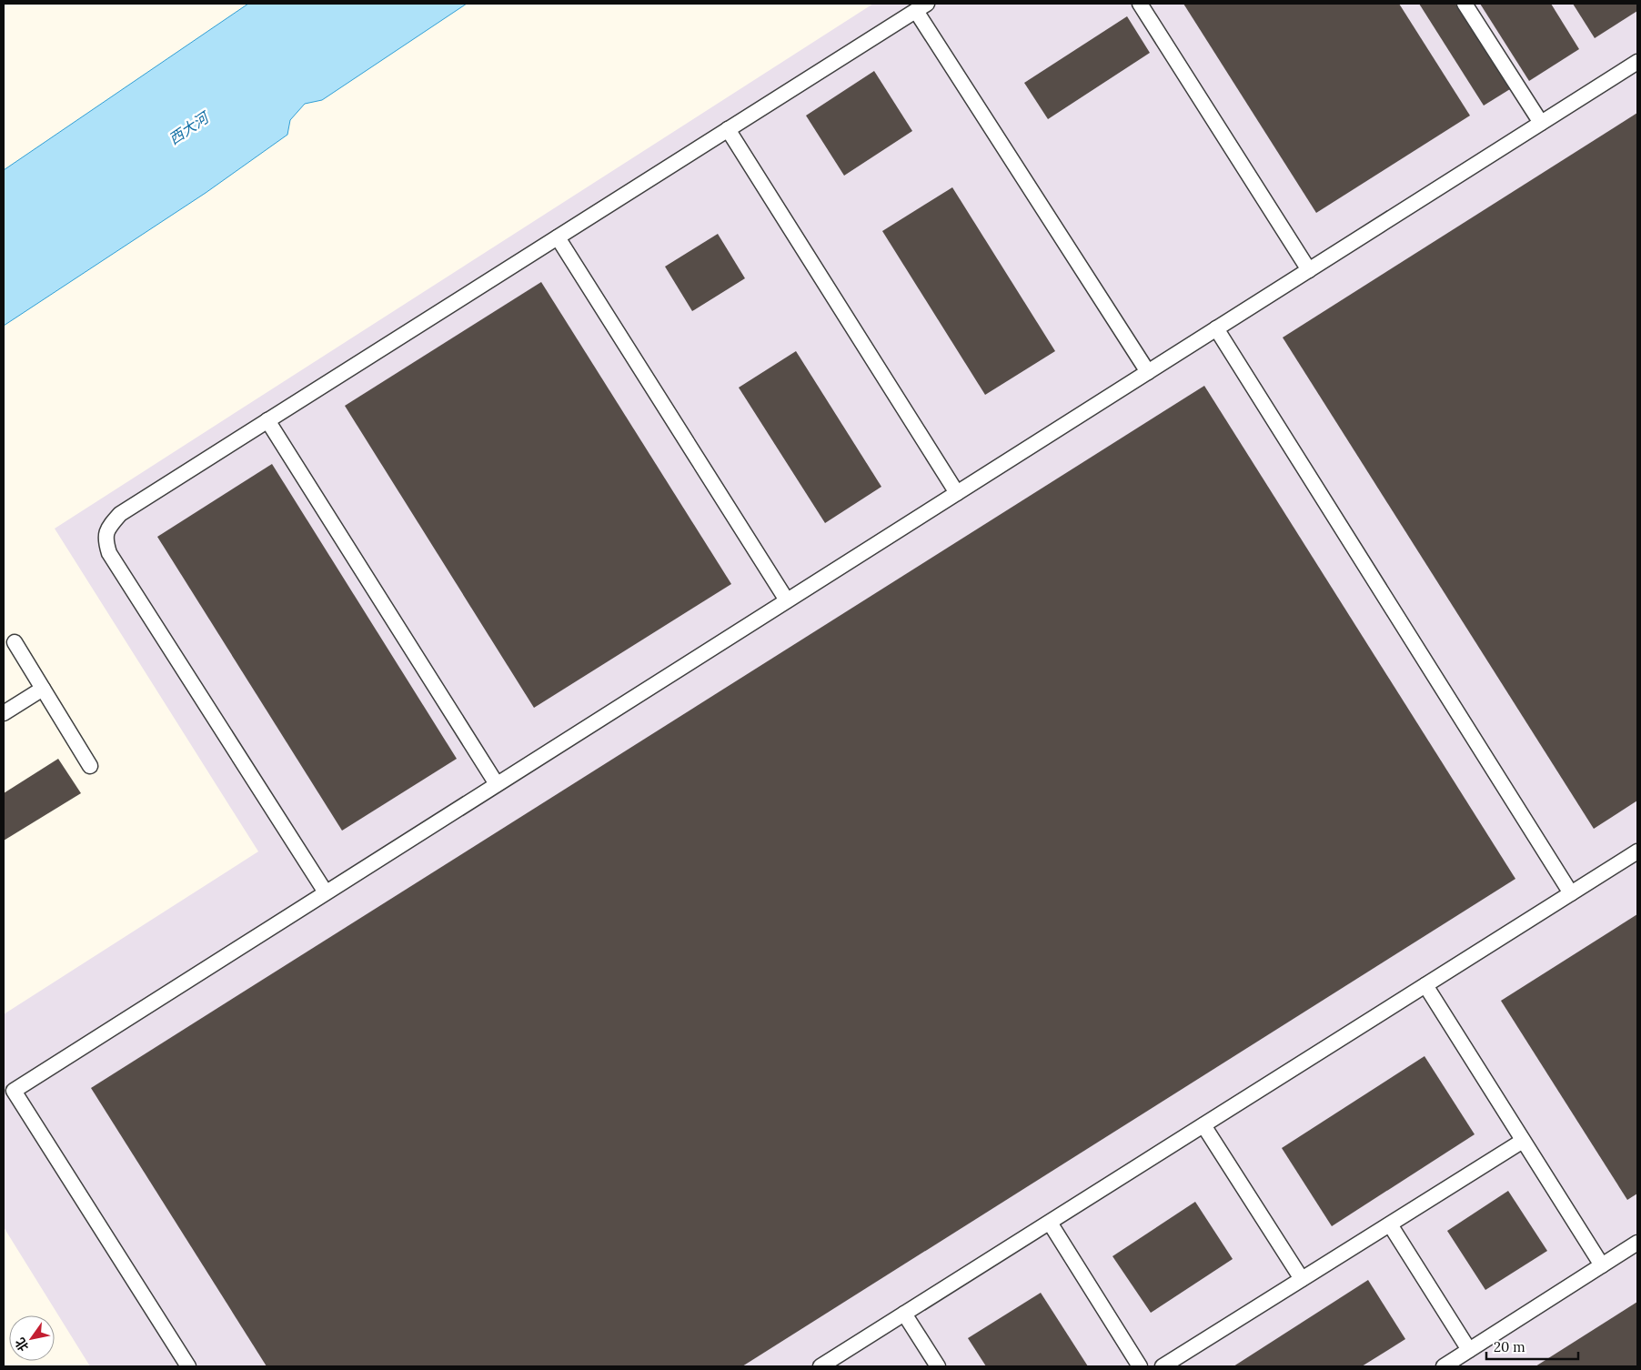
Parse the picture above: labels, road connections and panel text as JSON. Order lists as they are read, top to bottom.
{
  "water": ["西大河"],
  "scale_bar": "20 m",
  "north": "bottom left"
}
